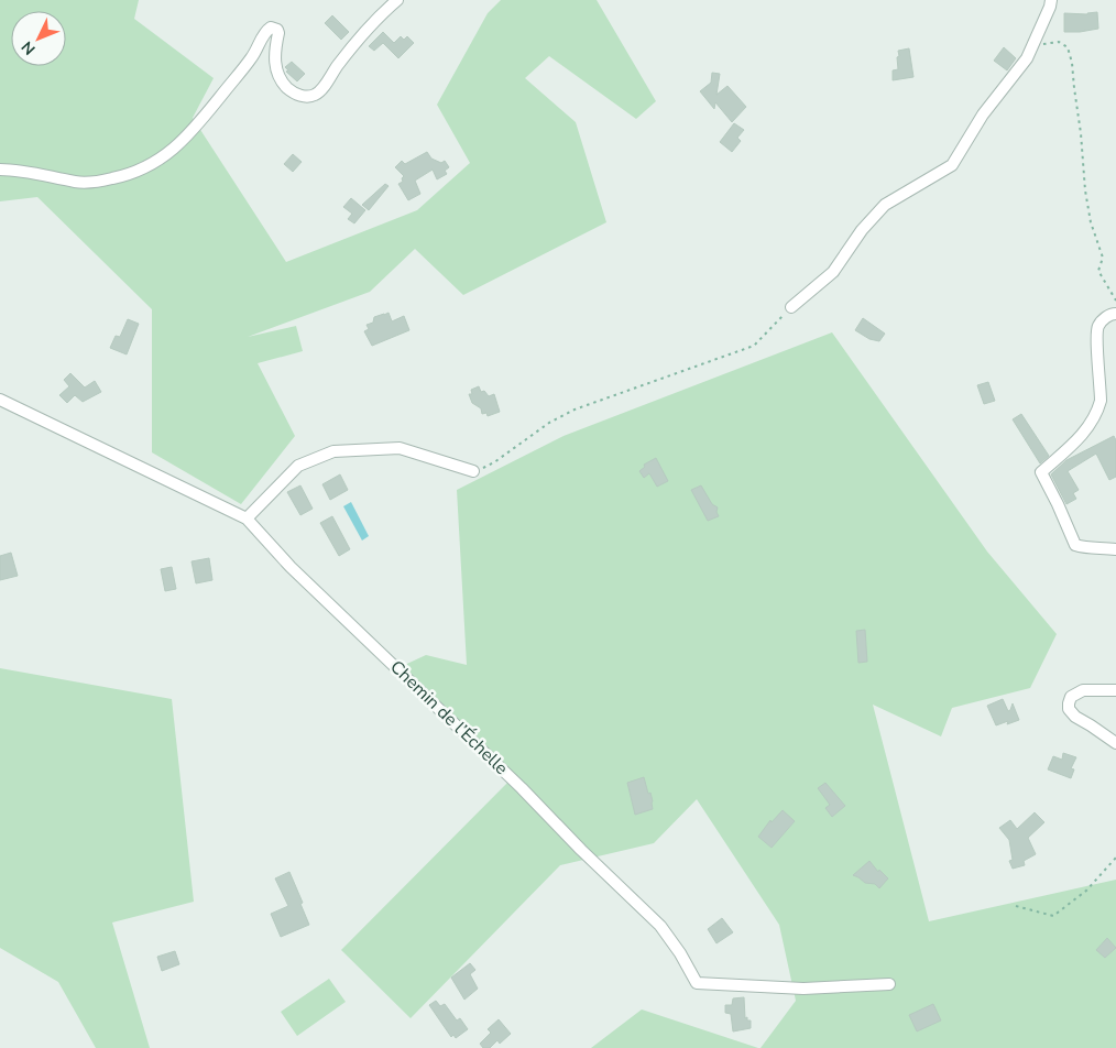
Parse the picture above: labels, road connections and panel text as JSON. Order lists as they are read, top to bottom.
{
  "streets": {
    "street": ["Chemin de l’Échelle"]
  },
  "north": "bottom left"
}
